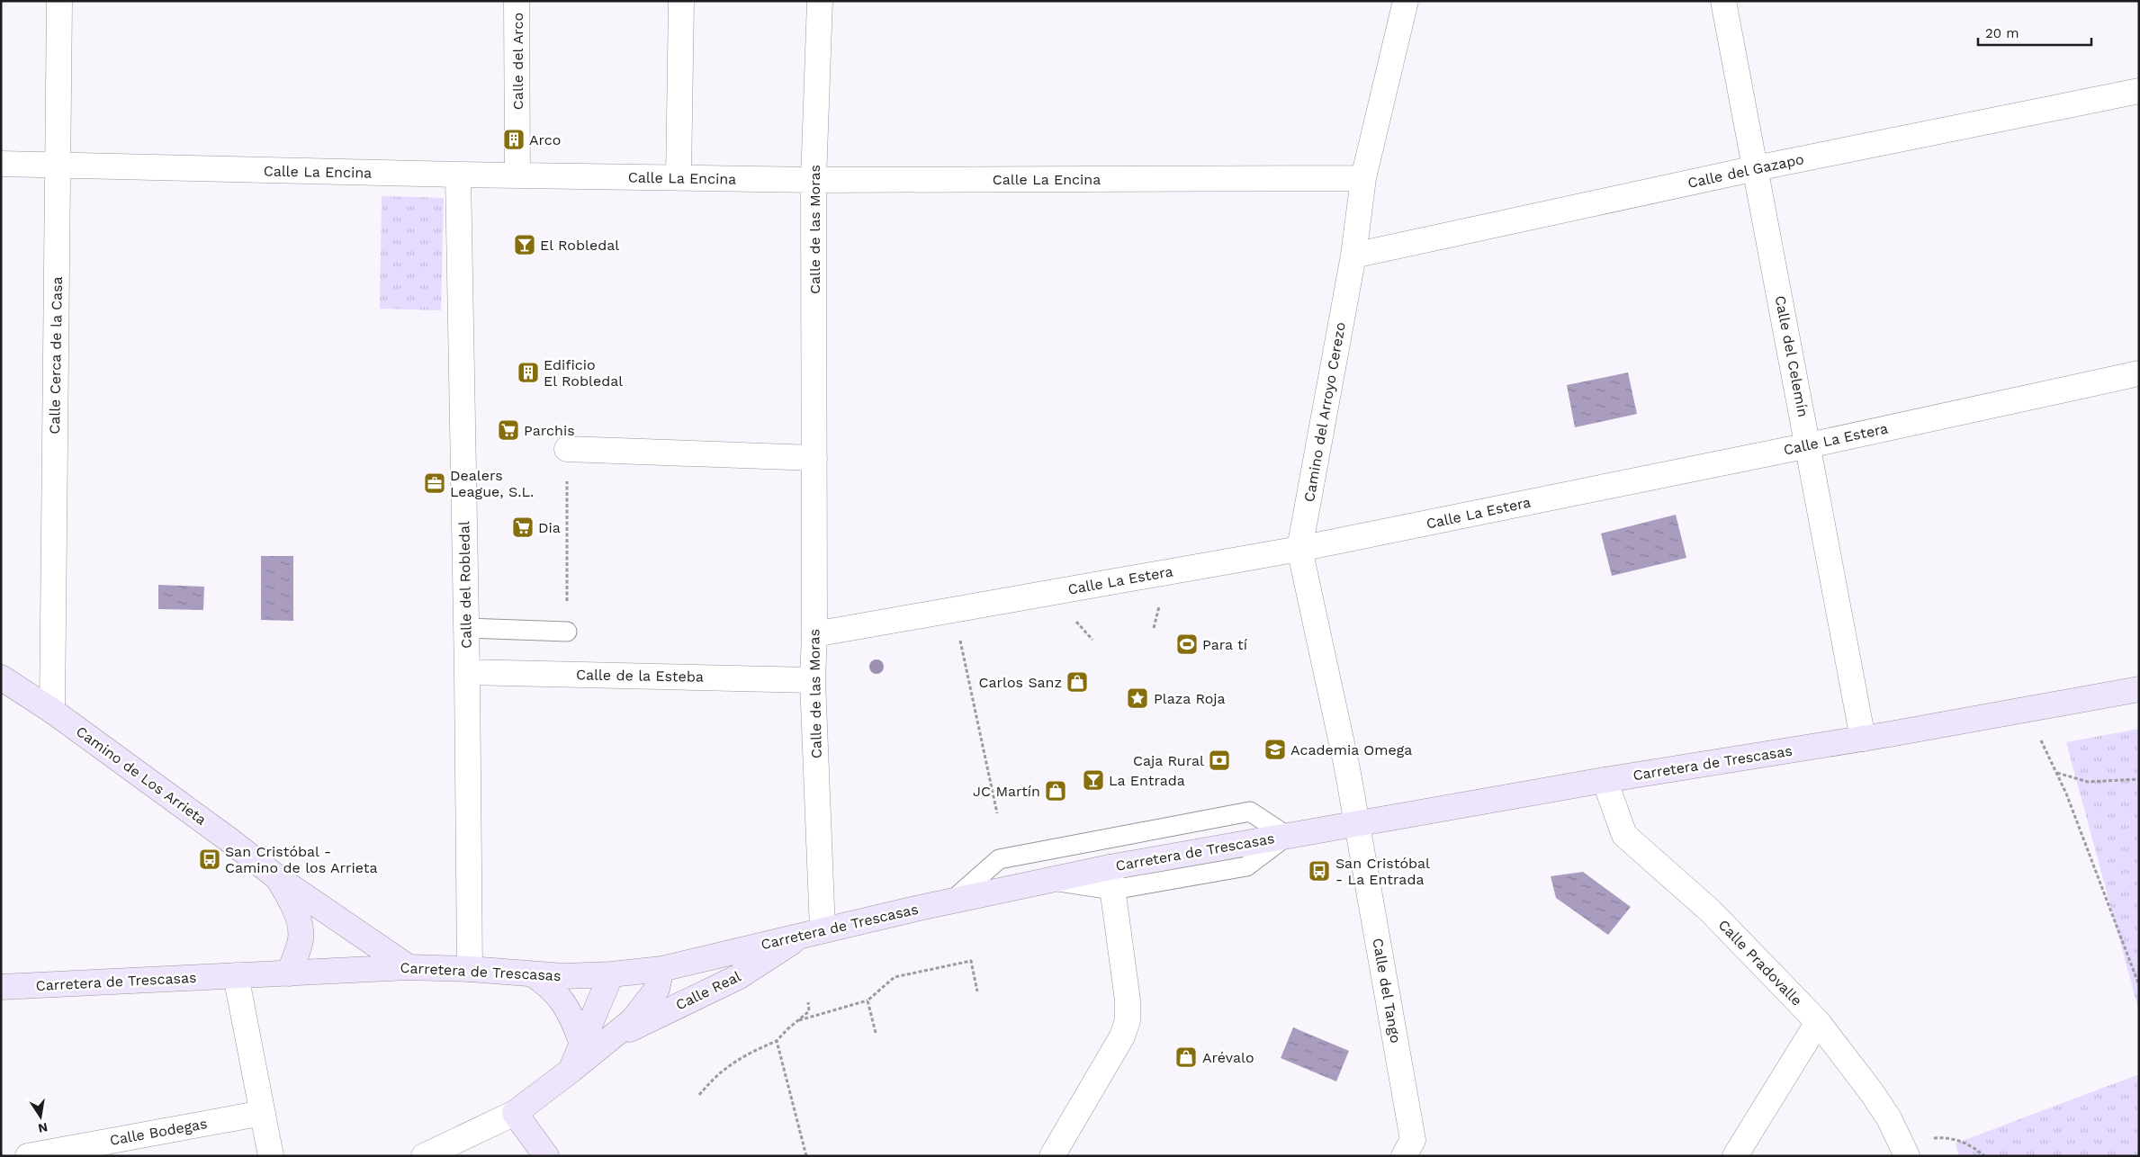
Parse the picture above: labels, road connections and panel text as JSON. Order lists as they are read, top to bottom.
{
  "streets": {
    "street": [
      "Calle del Arco",
      "Calle del Gazapo",
      "Calle La Encina",
      "Calle de las Moras",
      "Calle Cerca de la Casa",
      "Calle del Celemín",
      "Camino del Arroyo Cerezo",
      "Calle La Estera",
      "Calle del Robledal",
      "Calle de la Esteba",
      "Carretera de Trescasas",
      "Camino de Los Arrieta",
      "Calle Pradovalle",
      "Calle Real",
      "Calle del Tango",
      "Calle Bodegas"
    ]
  },
  "crossings": [
    ["Calle del Arco", "Calle La Encina"],
    ["Calle del Gazapo", "Calle del Celemín"],
    ["Calle del Gazapo", "Camino del Arroyo Cerezo"],
    ["Calle La Encina", "Calle de las Moras"],
    ["Calle La Encina", "Calle Cerca de la Casa"],
    ["Calle La Encina", "Camino del Arroyo Cerezo"],
    ["Calle La Encina", "Calle del Robledal"],
    ["Calle de las Moras", "Calle La Estera"],
    ["Calle de las Moras", "Calle de la Esteba"],
    ["Calle de las Moras", "Carretera de Trescasas"],
    ["Calle de las Moras", "Calle Real"],
    ["Calle Cerca de la Casa", "Camino de Los Arrieta"],
    ["Calle del Celemín", "Calle La Estera"],
    ["Calle del Celemín", "Carretera de Trescasas"],
    ["Camino del Arroyo Cerezo", "Calle La Estera"],
    ["Camino del Arroyo Cerezo", "Carretera de Trescasas"],
    ["Camino del Arroyo Cerezo", "Calle del Tango"],
    ["Calle del Robledal", "Calle de la Esteba"],
    ["Calle del Robledal", "Carretera de Trescasas"],
    ["Carretera de Trescasas", "Camino de Los Arrieta"],
    ["Carretera de Trescasas", "Calle Pradovalle"],
    ["Carretera de Trescasas", "Calle Real"],
    ["Carretera de Trescasas", "Calle del Tango"]
  ],
  "places": {
    "building": ["Arco", "Edificio El Robledal"],
    "bar": ["El Robledal", "La Entrada"],
    "supermarket": ["Parchis", "Dia"],
    "office": ["Dealers League, S.L."],
    "sports": ["Para tí"],
    "shop": ["Carlos Sanz", "JC Martín", "Arévalo"],
    "place": ["Plaza Roja"],
    "school or university": ["Academia Omega"],
    "bank": ["Caja Rural"],
    "bus stop": ["San Cristóbal - Camino de los Arrieta", "San Cristóbal - La Entrada"]
  },
  "scale_bar": "20 m",
  "north": "bottom"
}
